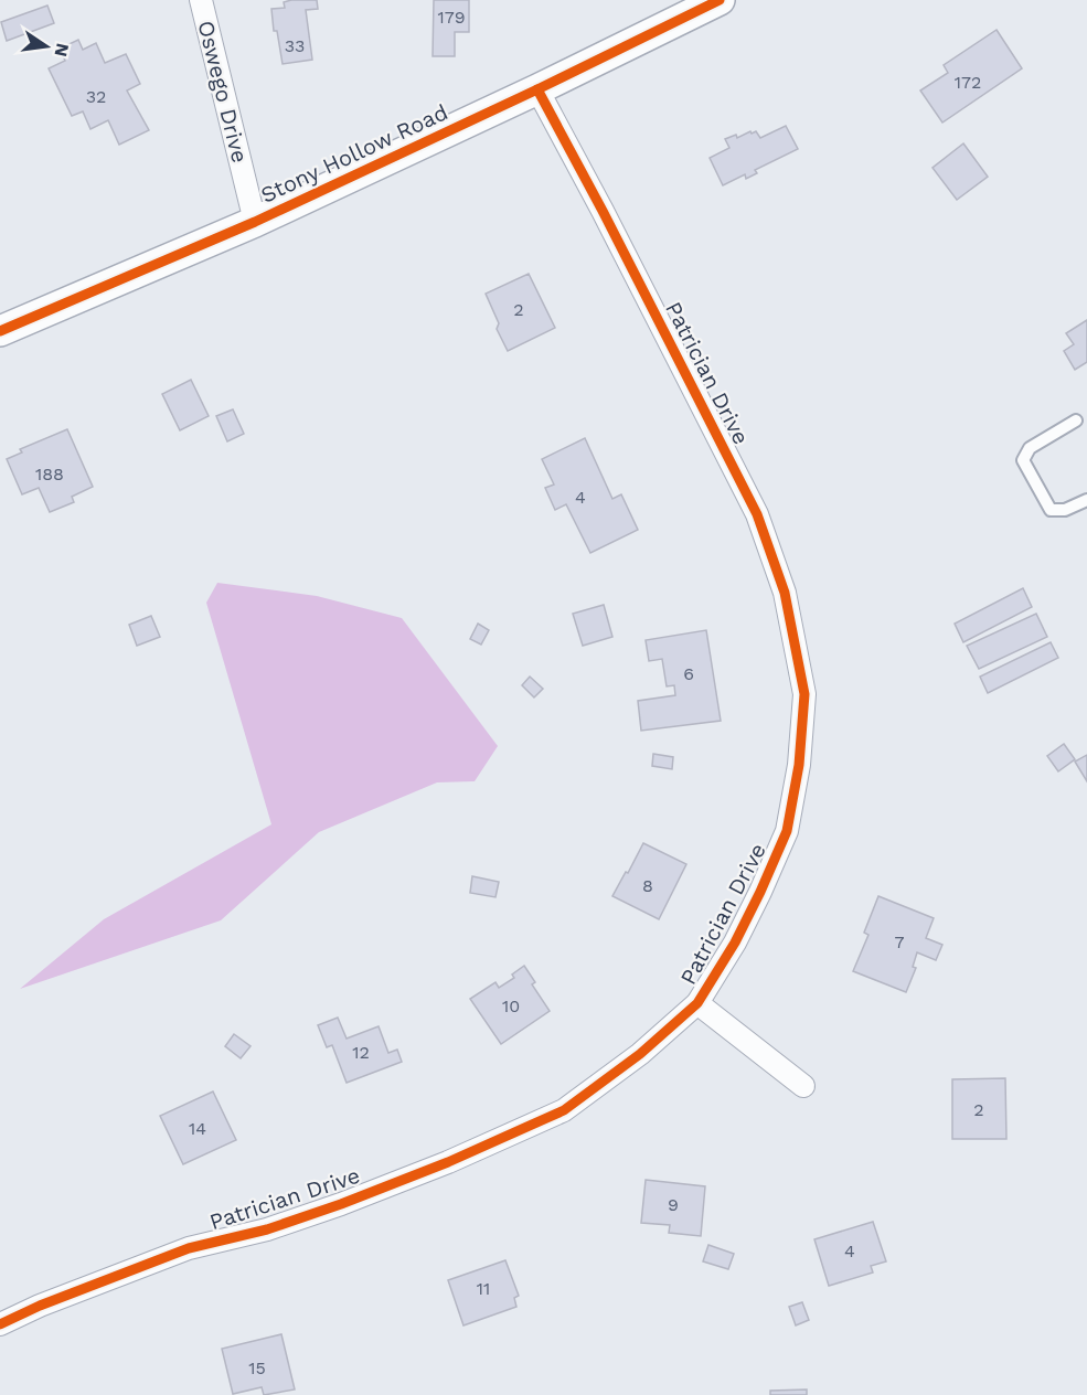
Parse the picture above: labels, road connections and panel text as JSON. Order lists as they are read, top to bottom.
{
  "streets": {
    "street": ["Oswego Drive", "Stony Hollow Road", "Patrician Drive"]
  },
  "crossings": [
    ["Oswego Drive", "Stony Hollow Road"],
    ["Stony Hollow Road", "Patrician Drive"]
  ],
  "house_numbers": [
    "179",
    "33",
    "172",
    "32",
    "2",
    "188",
    "4",
    "6",
    "8",
    "7",
    "10",
    "12",
    "2",
    "14",
    "9",
    "4",
    "11",
    "15"
  ],
  "north": "right"
}
